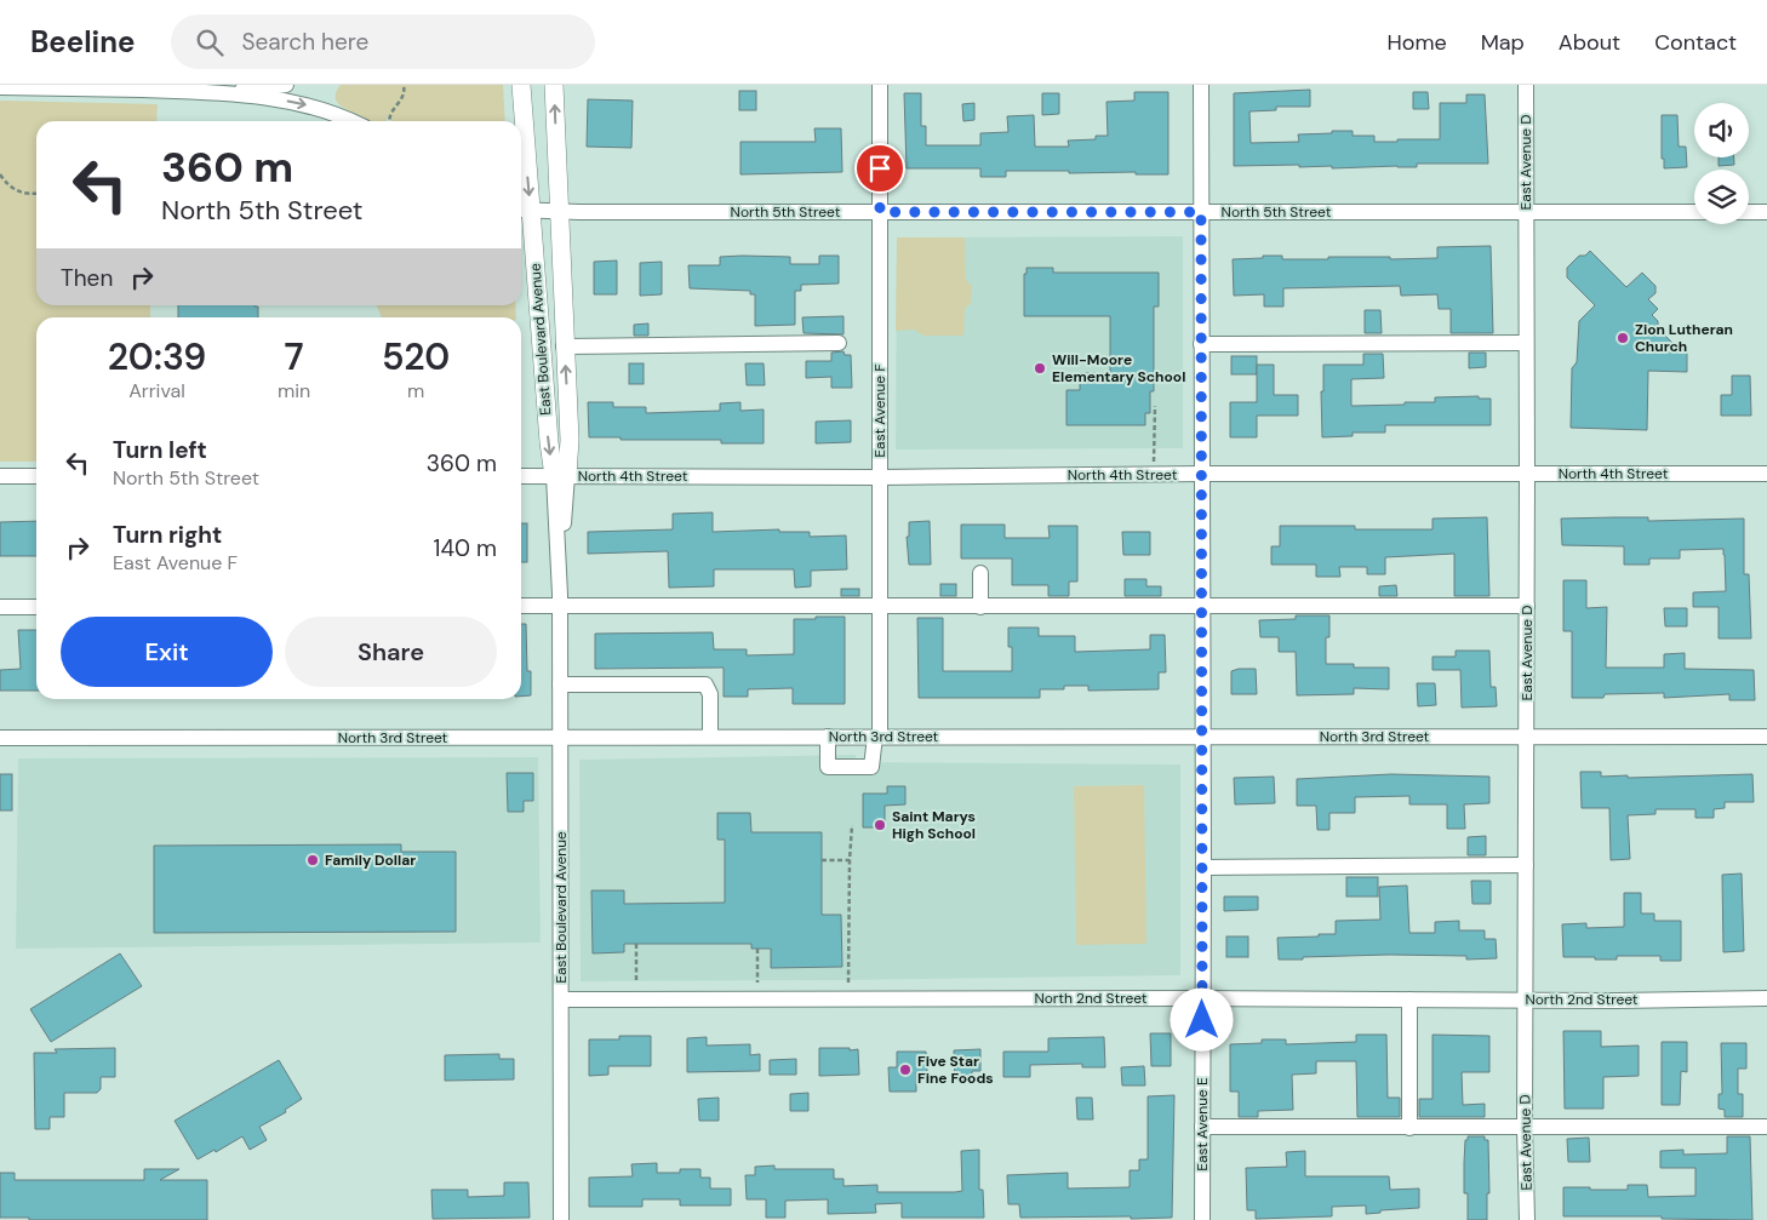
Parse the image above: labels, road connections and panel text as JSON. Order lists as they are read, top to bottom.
{
  "streets": {
    "main road": ["East Boulevard Avenue"],
    "street": [
      "East Avenue D",
      "North 5th Street",
      "East Avenue F",
      "North 4th Street",
      "North 3rd Street",
      "North 2nd Street",
      "East Avenue E"
    ]
  },
  "crossings": [
    ["East Avenue D", "North 5th Street"],
    ["East Avenue D", "North 4th Street"],
    ["East Avenue D", "North 3rd Street"],
    ["East Avenue D", "North 2nd Street"],
    ["North 5th Street", "East Boulevard Avenue"],
    ["North 5th Street", "East Avenue F"],
    ["North 5th Street", "East Avenue E"],
    ["East Boulevard Avenue", "North 4th Street"],
    ["East Boulevard Avenue", "North 3rd Street"],
    ["East Boulevard Avenue", "North 2nd Street"],
    ["East Avenue F", "North 4th Street"],
    ["East Avenue F", "North 3rd Street"],
    ["North 4th Street", "East Avenue E"],
    ["North 3rd Street", "East Avenue E"],
    ["North 2nd Street", "East Avenue E"]
  ],
  "places": [
    "Zion Lutheran Church",
    "Will-Moore Elementary School",
    "Saint Marys High School",
    "Family Dollar",
    "Five Star Fine Foods"
  ],
  "page": {
    "header": "Beeline",
    "search": "Search here",
    "nav": [
      "Home",
      "Map",
      "About",
      "Contact"
    ],
    "turn": ["360 m", "North 5th Street"],
    "then": "Then",
    "eta": [
      "20:39",
      "Arrival",
      "7",
      "min",
      "520",
      "m"
    ],
    "list": [
      {
        "name": "Turn left",
        "note": "North 5th Street",
        "value": "360 m"
      },
      {
        "name": "Turn right",
        "note": "East Avenue F",
        "value": "140 m"
      }
    ],
    "buttons": ["Exit", "Share"]
  }
}
